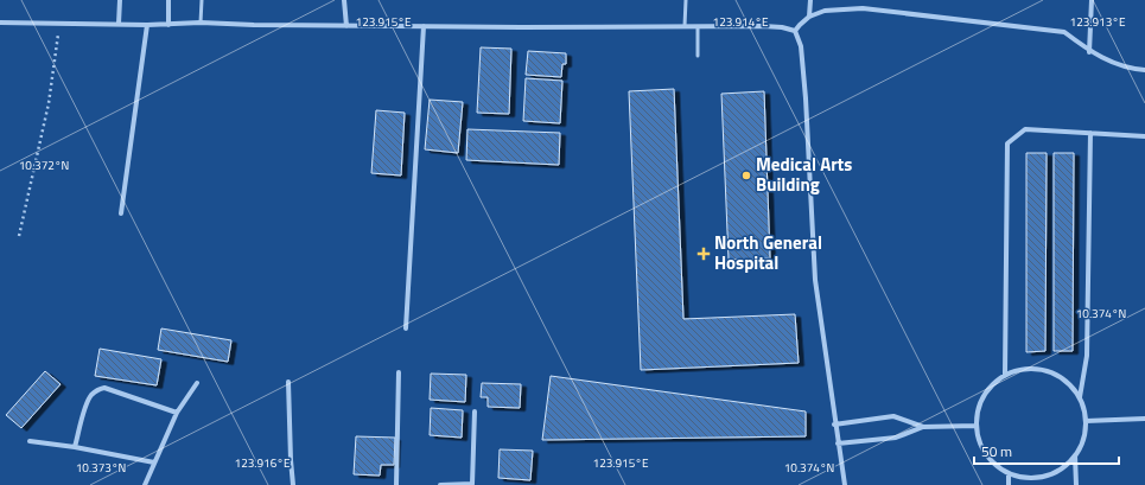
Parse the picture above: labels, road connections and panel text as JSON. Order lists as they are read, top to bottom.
{
  "places": {
    "other": ["Medical Arts Building"],
    "health": ["North General Hospital"]
  },
  "scale_bar": "50 m",
  "coordinates": [
    "123.915°E",
    "123.914°E",
    "123.913°E",
    "10.372°N",
    "10.374°N",
    "123.916°E",
    "10.373°N"
  ]
}
